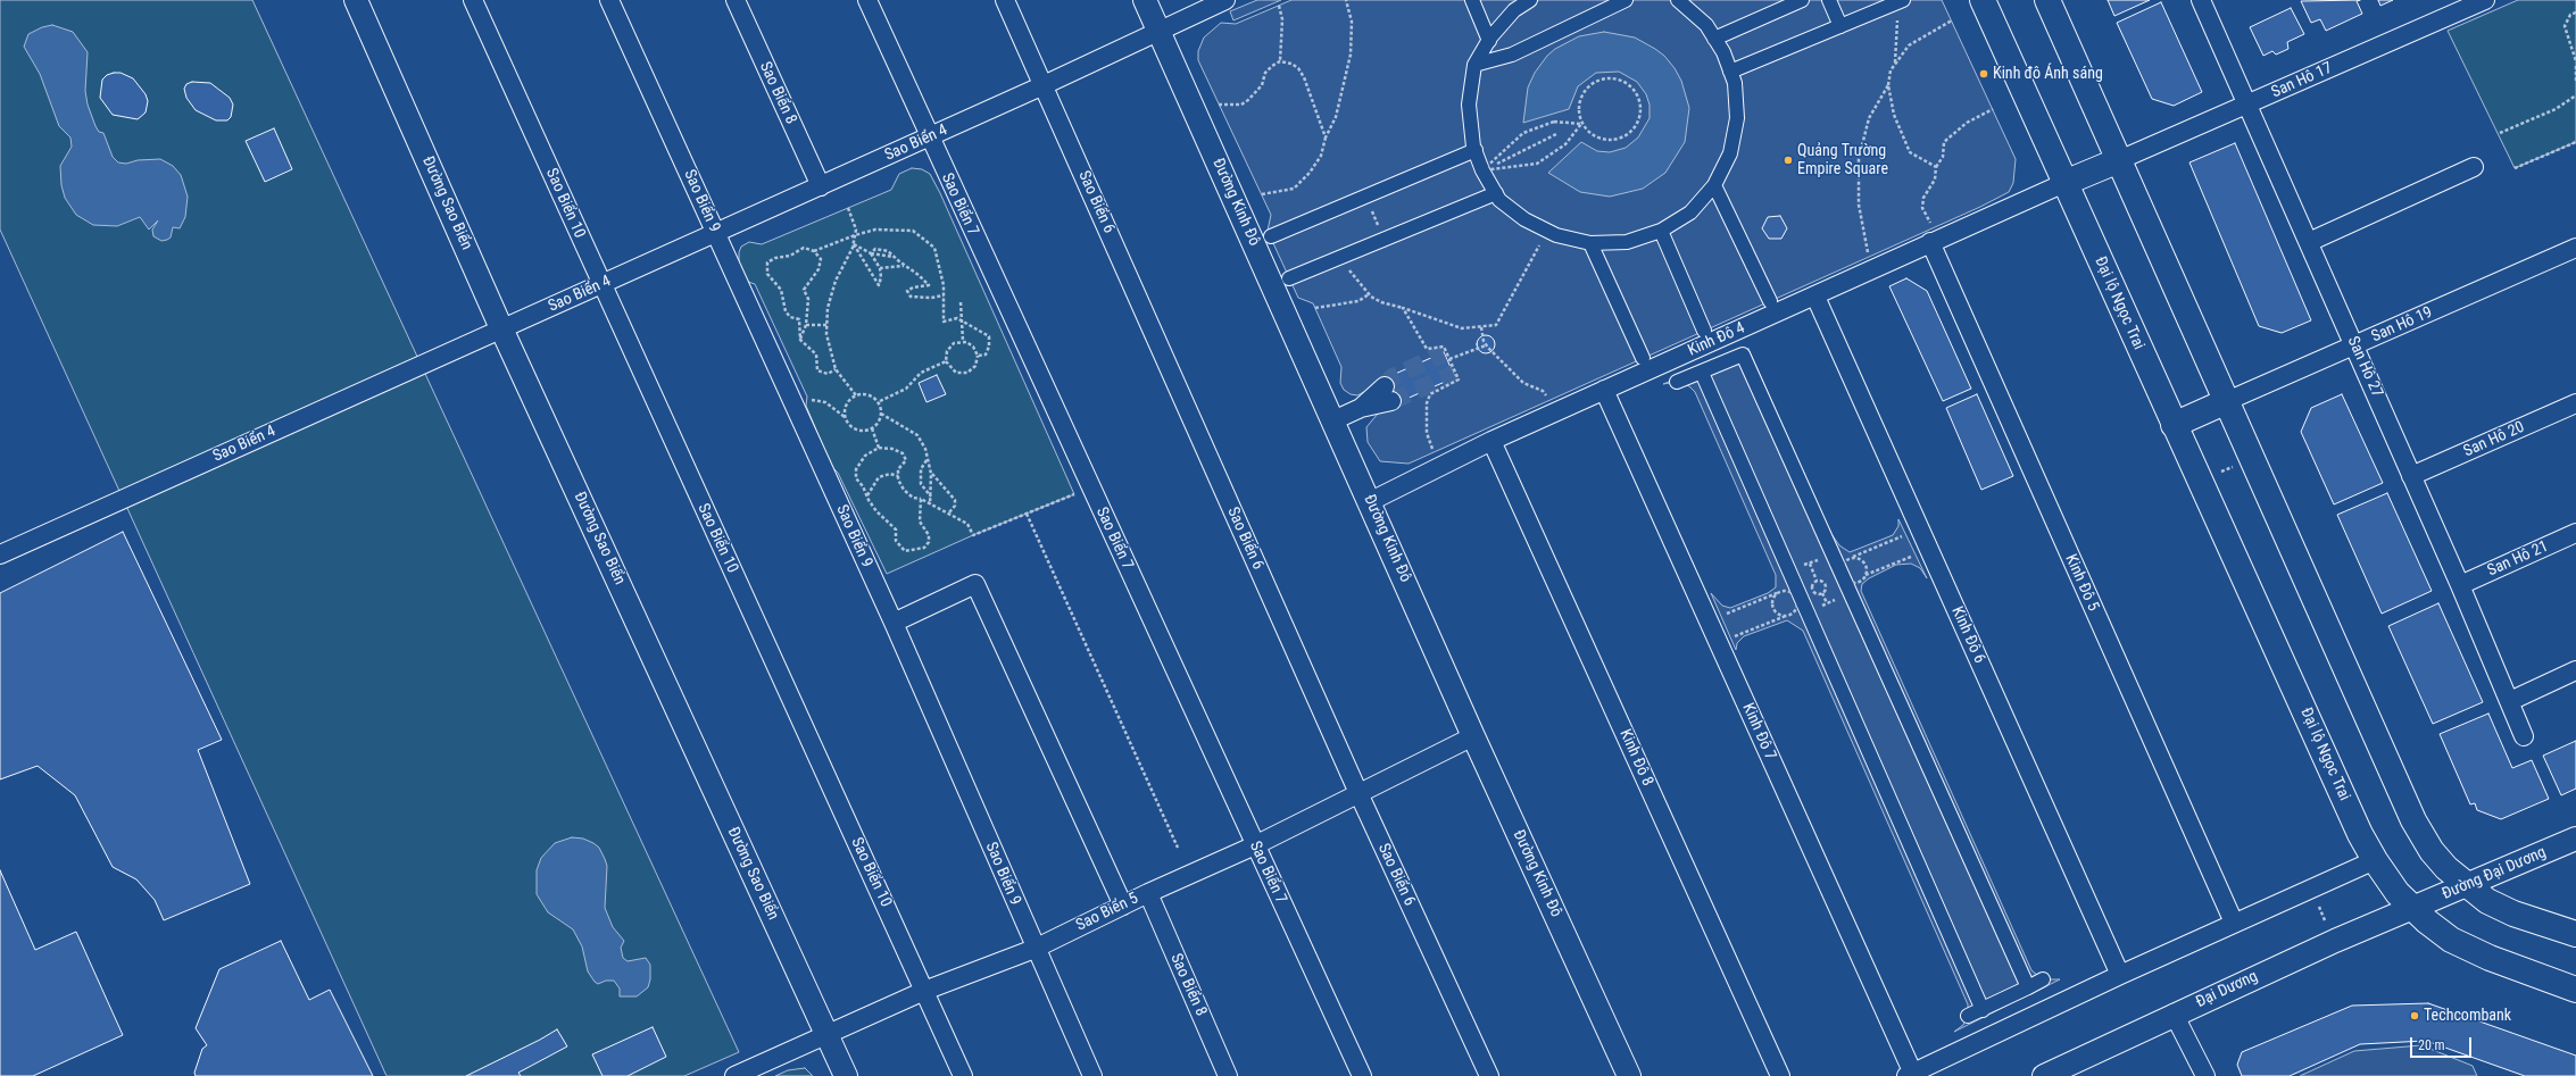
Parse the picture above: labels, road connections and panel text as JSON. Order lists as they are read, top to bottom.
{
  "streets": {
    "main road": ["Đại lộ Ngọc Trai"],
    "street": [
      "San Hô 17",
      "Sao Biển 8",
      "Sao Biển 4",
      "Sao Biển 9",
      "Sao Biển 6",
      "Đường Kinh Đô",
      "Đường Sao Biển",
      "Sao Biển 10",
      "Sao Biển 7",
      "San Hô 19",
      "Kinh Đô 4",
      "San Hô 27",
      "San Hô 20",
      "San Hô 21",
      "Kinh Đô 5",
      "Kinh Đô 6",
      "Kinh Đô 7",
      "Kinh Đô 8",
      "Đường Đại Dương",
      "Sao Biển 5",
      "Đại Dương"
    ]
  },
  "crossings": [
    ["San Hô 17", "San Hô 27"],
    ["Sao Biển 8", "Sao Biển 4"],
    ["Sao Biển 8", "Sao Biển 5"],
    ["Sao Biển 4", "Sao Biển 9"],
    ["Sao Biển 4", "Sao Biển 6"],
    ["Sao Biển 4", "Đường Kinh Đô"],
    ["Sao Biển 4", "Đường Sao Biển"],
    ["Sao Biển 4", "Sao Biển 10"],
    ["Sao Biển 4", "Sao Biển 7"],
    ["Sao Biển 9", "Sao Biển 5"],
    ["Sao Biển 6", "Sao Biển 5"],
    ["Đường Kinh Đô", "Kinh Đô 4"],
    ["Đường Kinh Đô", "Sao Biển 5"],
    ["Đường Sao Biển", "Sao Biển 5"],
    ["Sao Biển 10", "Sao Biển 5"],
    ["Sao Biển 7", "Sao Biển 5"],
    ["Đại lộ Ngọc Trai", "Kinh Đô 4"],
    ["Đại lộ Ngọc Trai", "Đường Đại Dương"],
    ["Đại lộ Ngọc Trai", "Đại Dương"],
    ["San Hô 19", "San Hô 27"],
    ["Kinh Đô 4", "Kinh Đô 5"],
    ["Kinh Đô 4", "Kinh Đô 6"],
    ["Kinh Đô 4", "Kinh Đô 7"],
    ["Kinh Đô 4", "Kinh Đô 8"],
    ["San Hô 27", "San Hô 20"],
    ["San Hô 27", "San Hô 21"],
    ["Đường Đại Dương", "Đại Dương"]
  ],
  "places": ["Kinh đô Ánh sáng", "Quảng Trường Empire Square", "Techcombank"],
  "scale_bar": "20 m"
}
